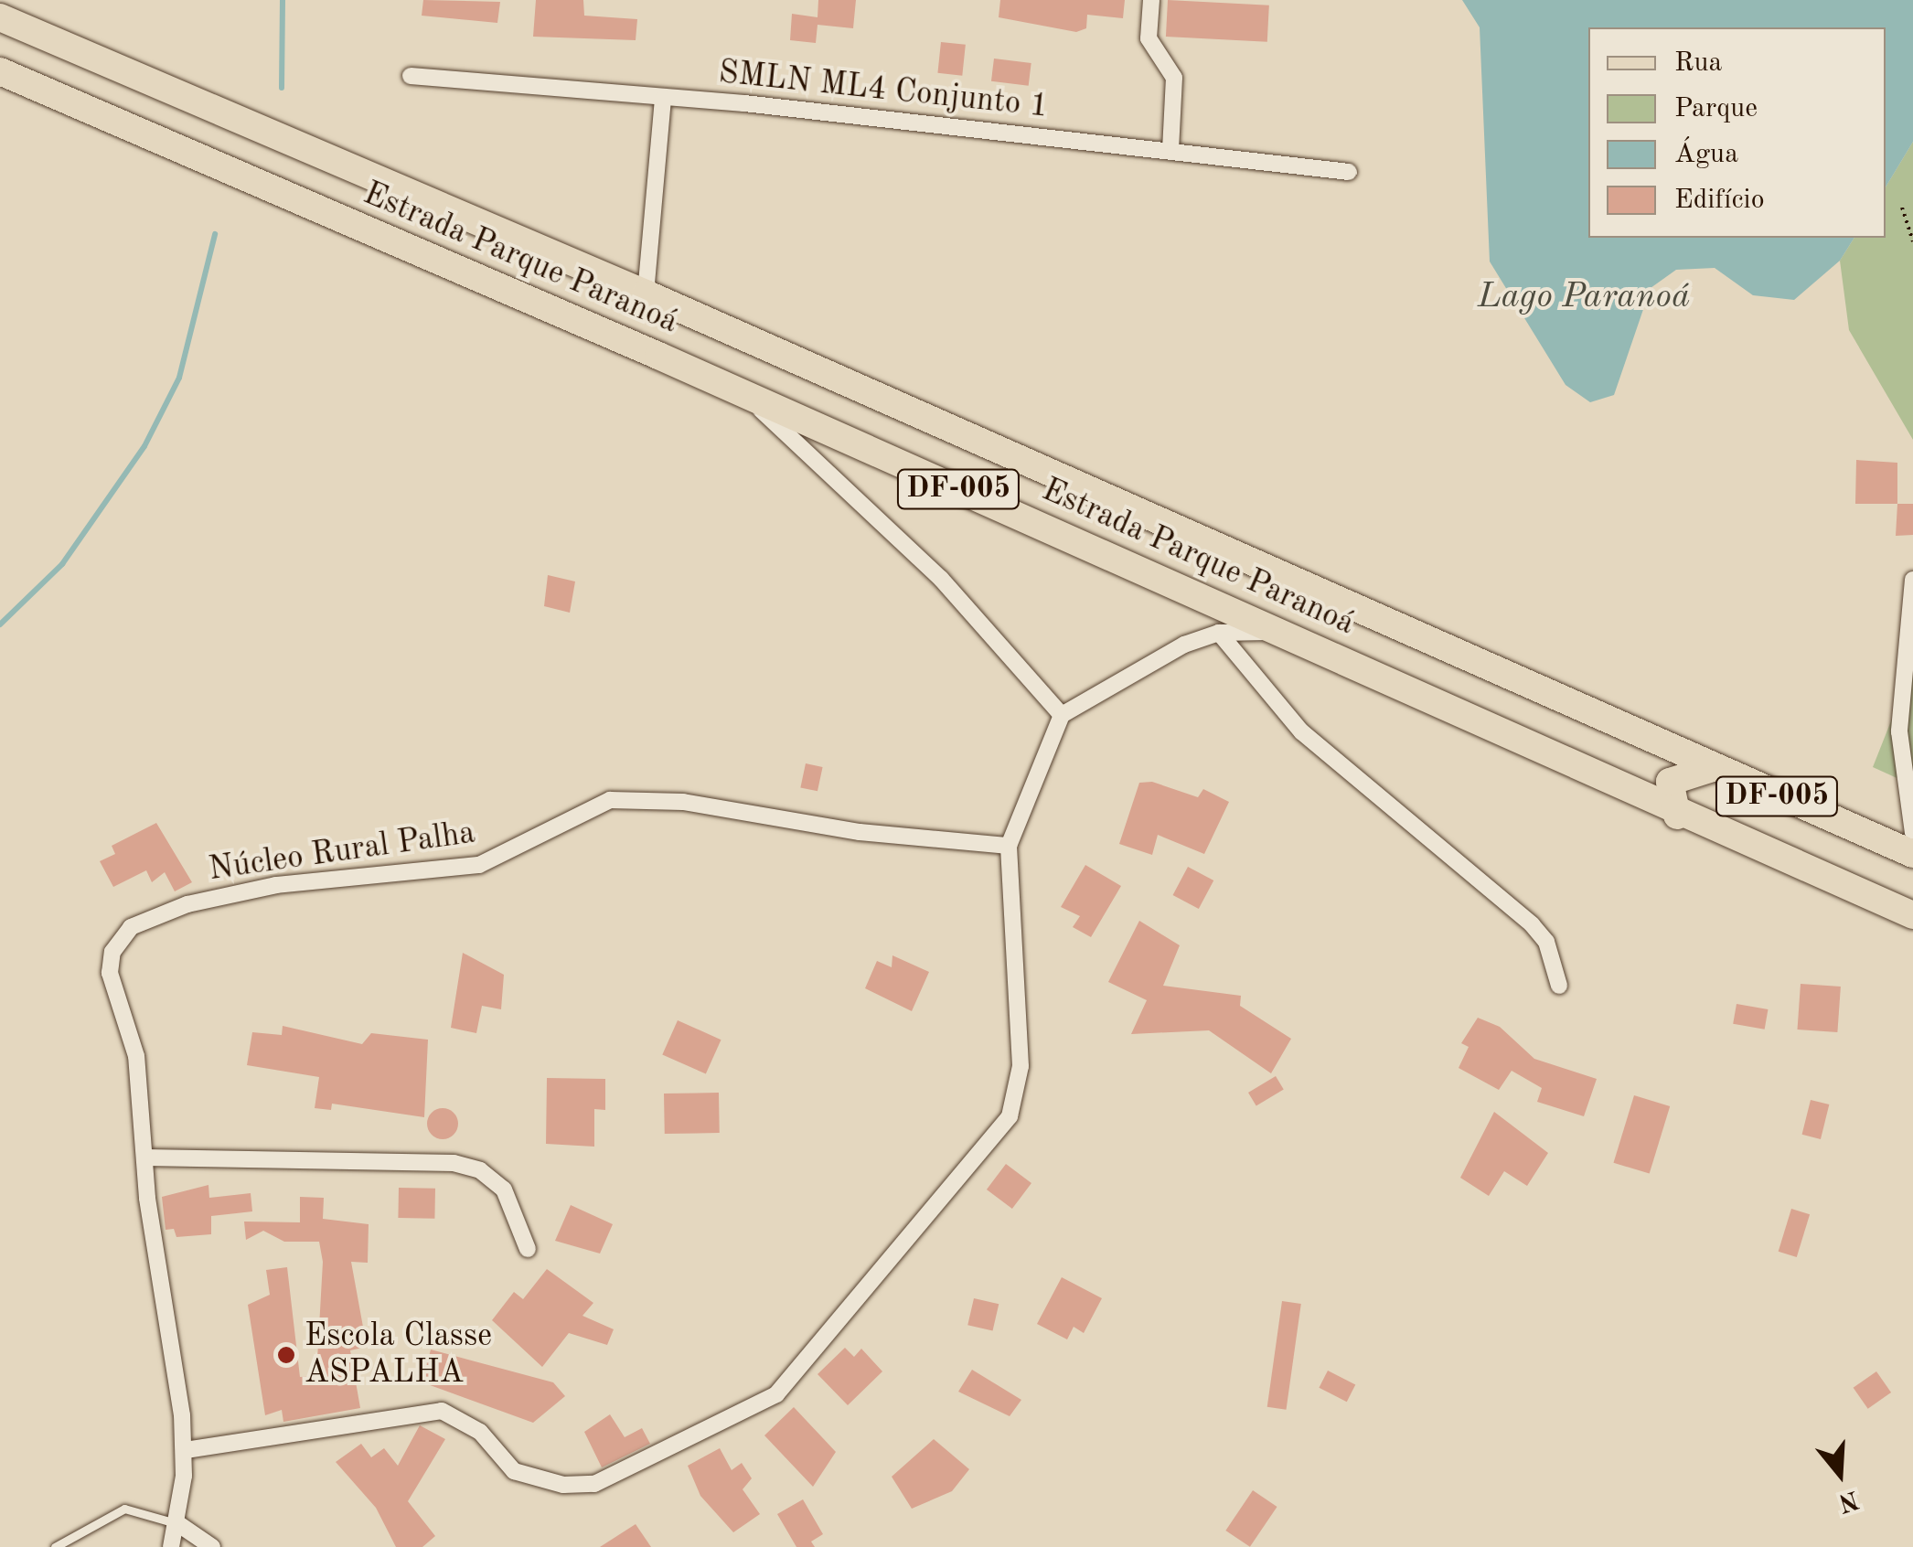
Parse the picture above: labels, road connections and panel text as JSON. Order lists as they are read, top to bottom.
{
  "streets": {
    "main road": ["Estrada Parque Paranoá", "DF-005"],
    "street": ["SMLN ML4 Conjunto 1", "Núcleo Rural Palha"]
  },
  "water": ["Lago Paranoá"],
  "places": ["Escola Classe ASPALHA"],
  "legend": [
    "Rua",
    "Parque",
    "Água",
    "Edifício"
  ],
  "north": "bottom"
}
